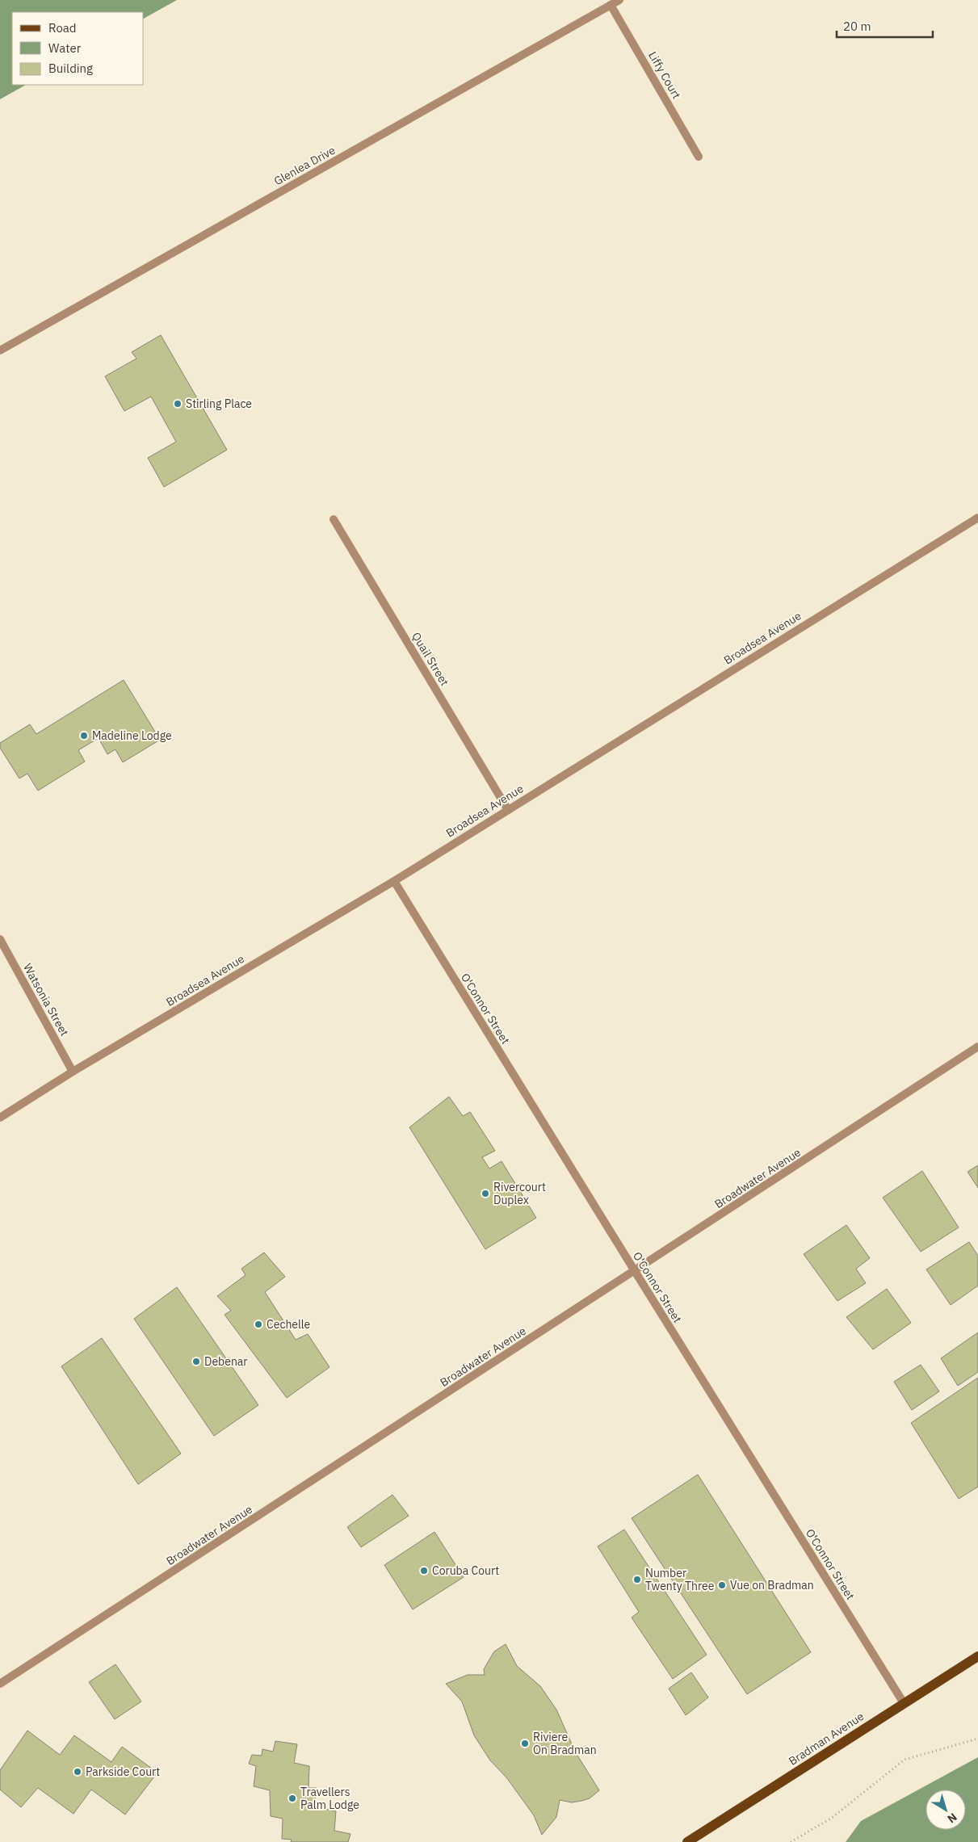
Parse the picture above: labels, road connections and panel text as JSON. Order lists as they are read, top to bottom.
{
  "streets": {
    "main road": ["Bradman Avenue"],
    "street": [
      "Liffy Court",
      "Glenlea Drive",
      "Broadsea Avenue",
      "Quail Street",
      "Watsonia Street",
      "O'Connor Street",
      "Broadwater Avenue"
    ]
  },
  "crossings": [
    ["Liffy Court", "Glenlea Drive"],
    ["Broadsea Avenue", "Quail Street"],
    ["Broadsea Avenue", "Watsonia Street"],
    ["Broadsea Avenue", "O'Connor Street"],
    ["O'Connor Street", "Broadwater Avenue"],
    ["O'Connor Street", "Bradman Avenue"]
  ],
  "places": [
    "Stirling Place",
    "Madeline Lodge",
    "Rivercourt Duplex",
    "Cechelle",
    "Debenar",
    "Coruba Court",
    "Number Twenty Three",
    "Vue on Bradman",
    "Riviere On Bradman",
    "Parkside Court",
    "Travellers Palm Lodge"
  ],
  "legend": ["Road", "Water", "Building"],
  "scale_bar": "20 m",
  "north": "bottom right"
}
